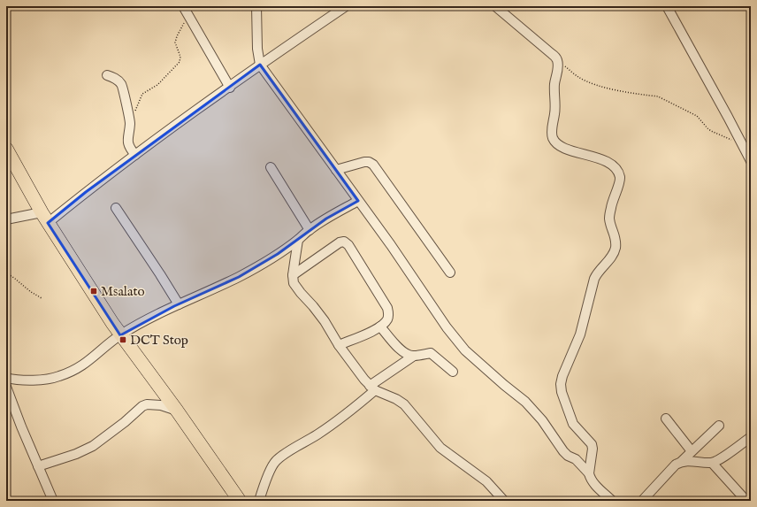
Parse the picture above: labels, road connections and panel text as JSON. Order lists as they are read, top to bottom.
{
  "places": {
    "transit": ["Msalato", "DCT Stop"]
  }
}
